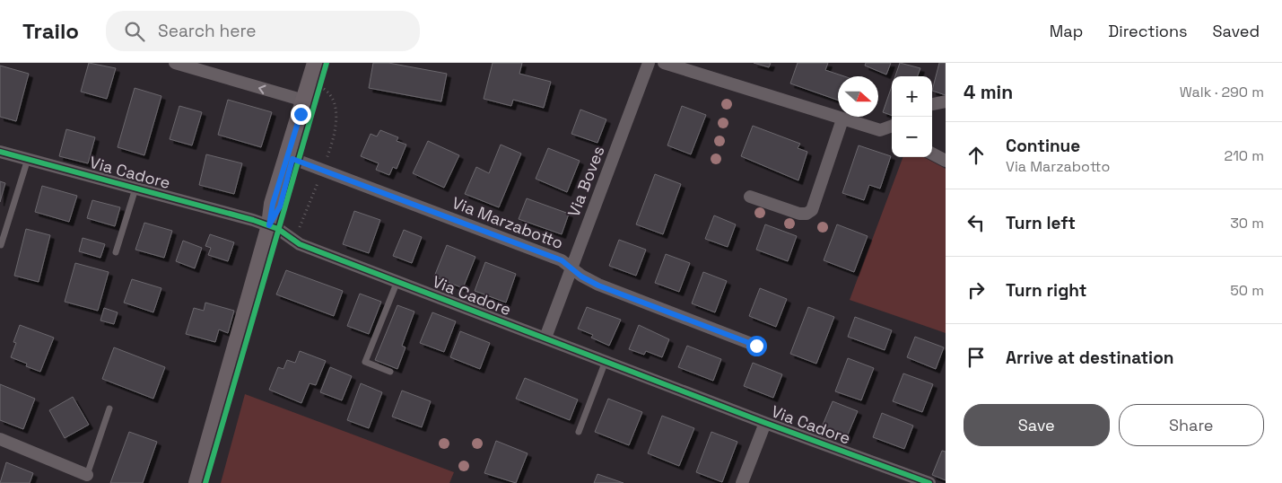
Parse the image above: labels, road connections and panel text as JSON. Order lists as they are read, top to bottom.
{
  "streets": {
    "street": ["Via Cadore", "Via Boves", "Via Marzabotto"]
  },
  "crossings": [
    ["Via Cadore", "Via Boves"],
    ["Via Boves", "Via Marzabotto"]
  ],
  "north": "right",
  "page": {
    "header": "Trailo",
    "search": "Search here",
    "nav": ["Map", "Directions", "Saved"],
    "heading": ["4 min", "Walk · 290 m"],
    "map_buttons": ["+", "−"],
    "list": [
      ["Continue", "Via Marzabotto", "210 m"],
      ["Turn left", "30 m"],
      ["Turn right", "50 m"],
      "Arrive at destination"
    ],
    "buttons": ["Save", "Share"]
  }
}
